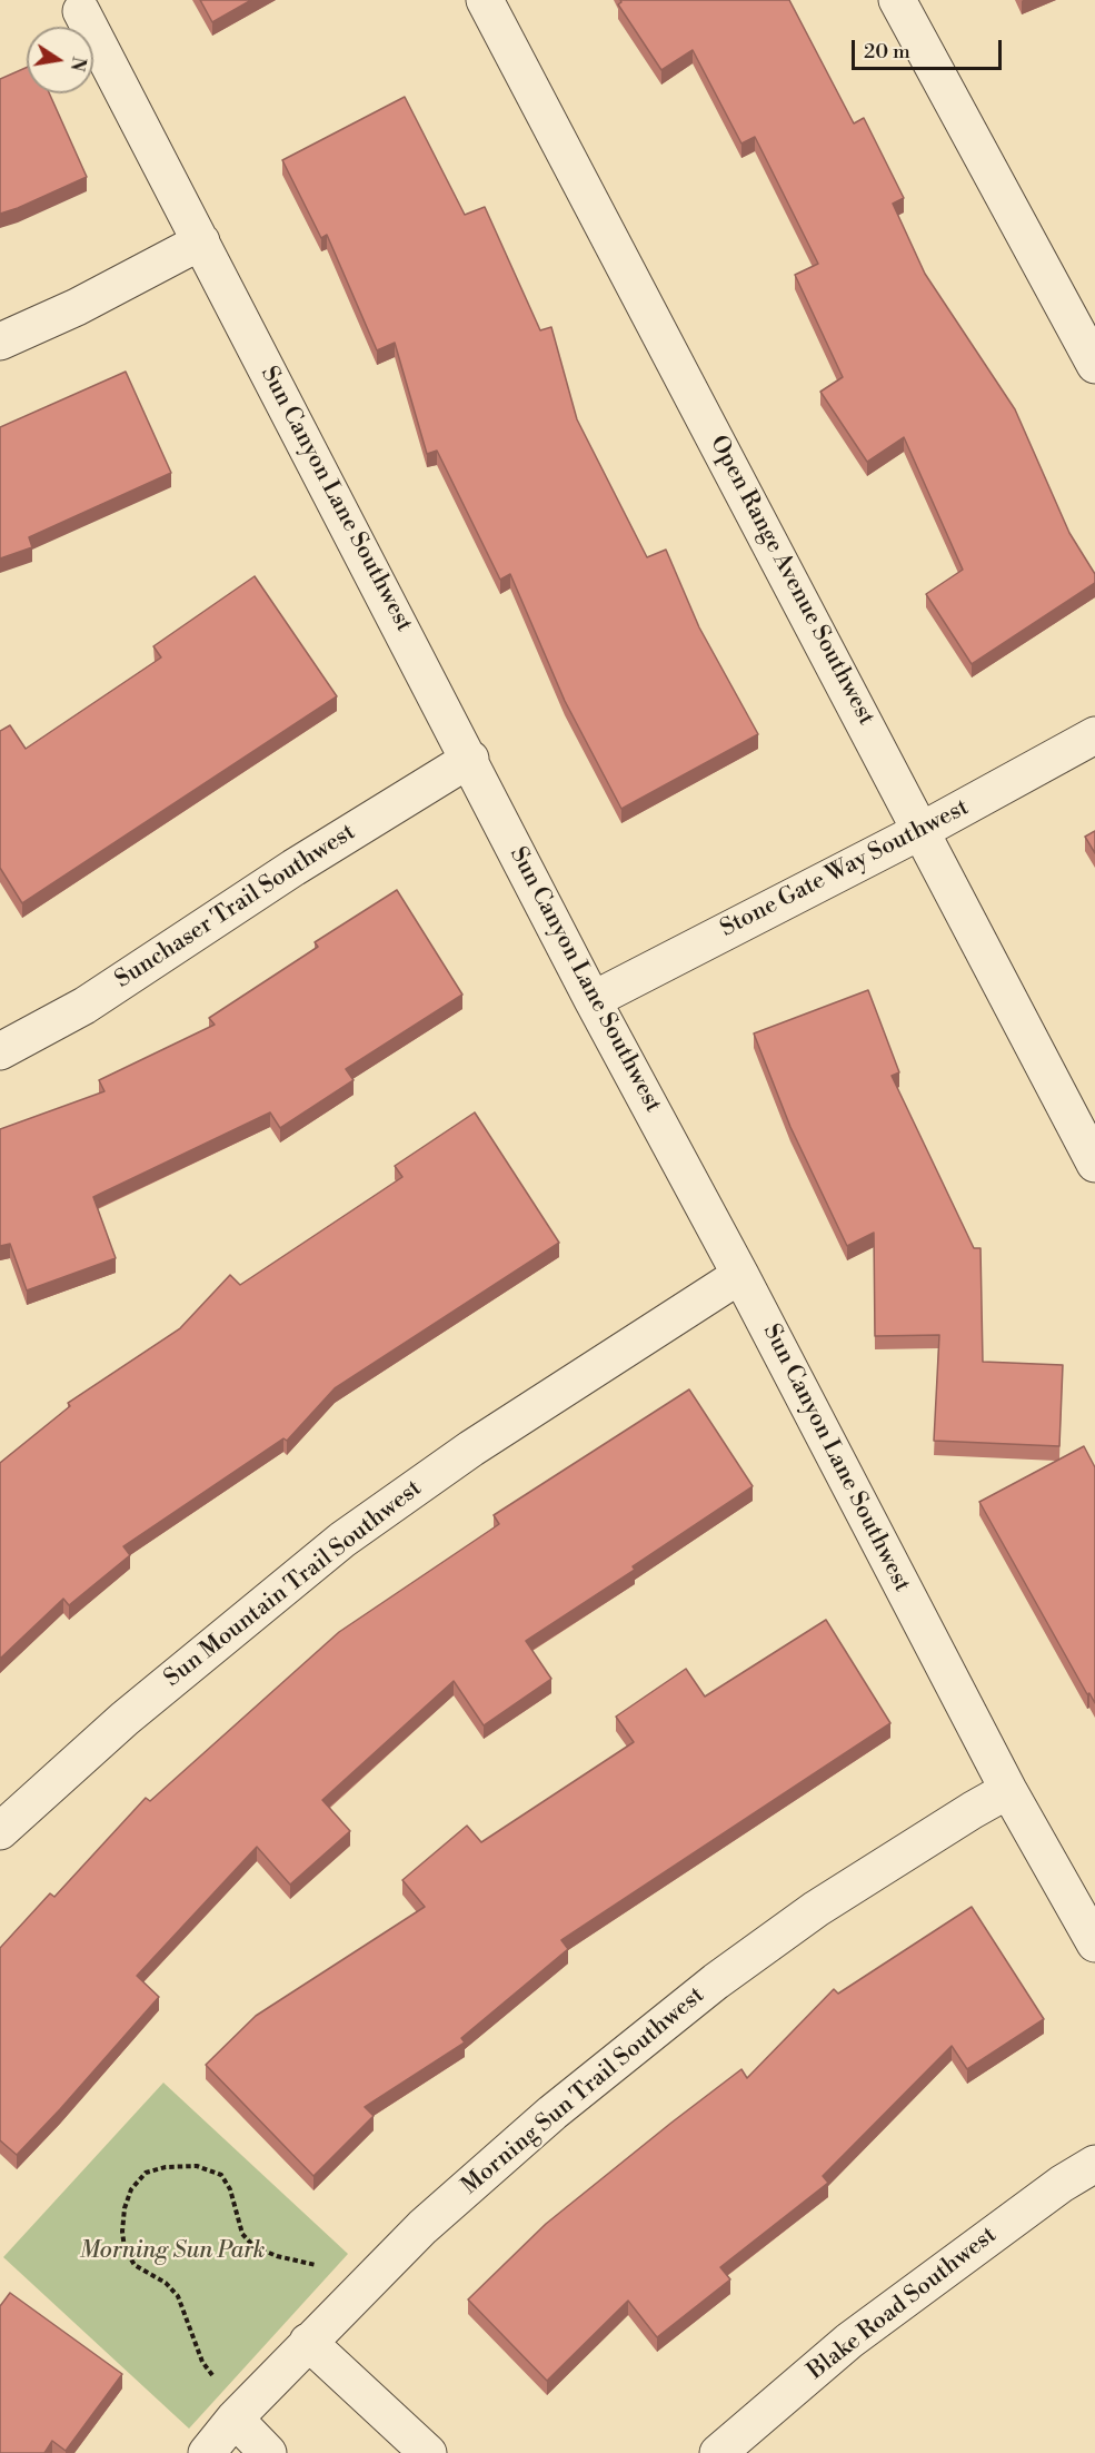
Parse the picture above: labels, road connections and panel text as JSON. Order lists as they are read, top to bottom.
{
  "streets": {
    "street": [
      "Sun Canyon Lane Southwest",
      "Open Range Avenue Southwest",
      "Stone Gate Way Southwest",
      "Sunchaser Trail Southwest",
      "Sun Mountain Trail Southwest",
      "Morning Sun Trail Southwest",
      "Blake Road Southwest"
    ]
  },
  "crossings": [
    ["Sun Canyon Lane Southwest", "Stone Gate Way Southwest"],
    ["Sun Canyon Lane Southwest", "Sunchaser Trail Southwest"],
    ["Sun Canyon Lane Southwest", "Sun Mountain Trail Southwest"],
    ["Sun Canyon Lane Southwest", "Morning Sun Trail Southwest"],
    ["Open Range Avenue Southwest", "Stone Gate Way Southwest"]
  ],
  "parks": ["Morning Sun Park"],
  "scale_bar": "20 m",
  "north": "right"
}
